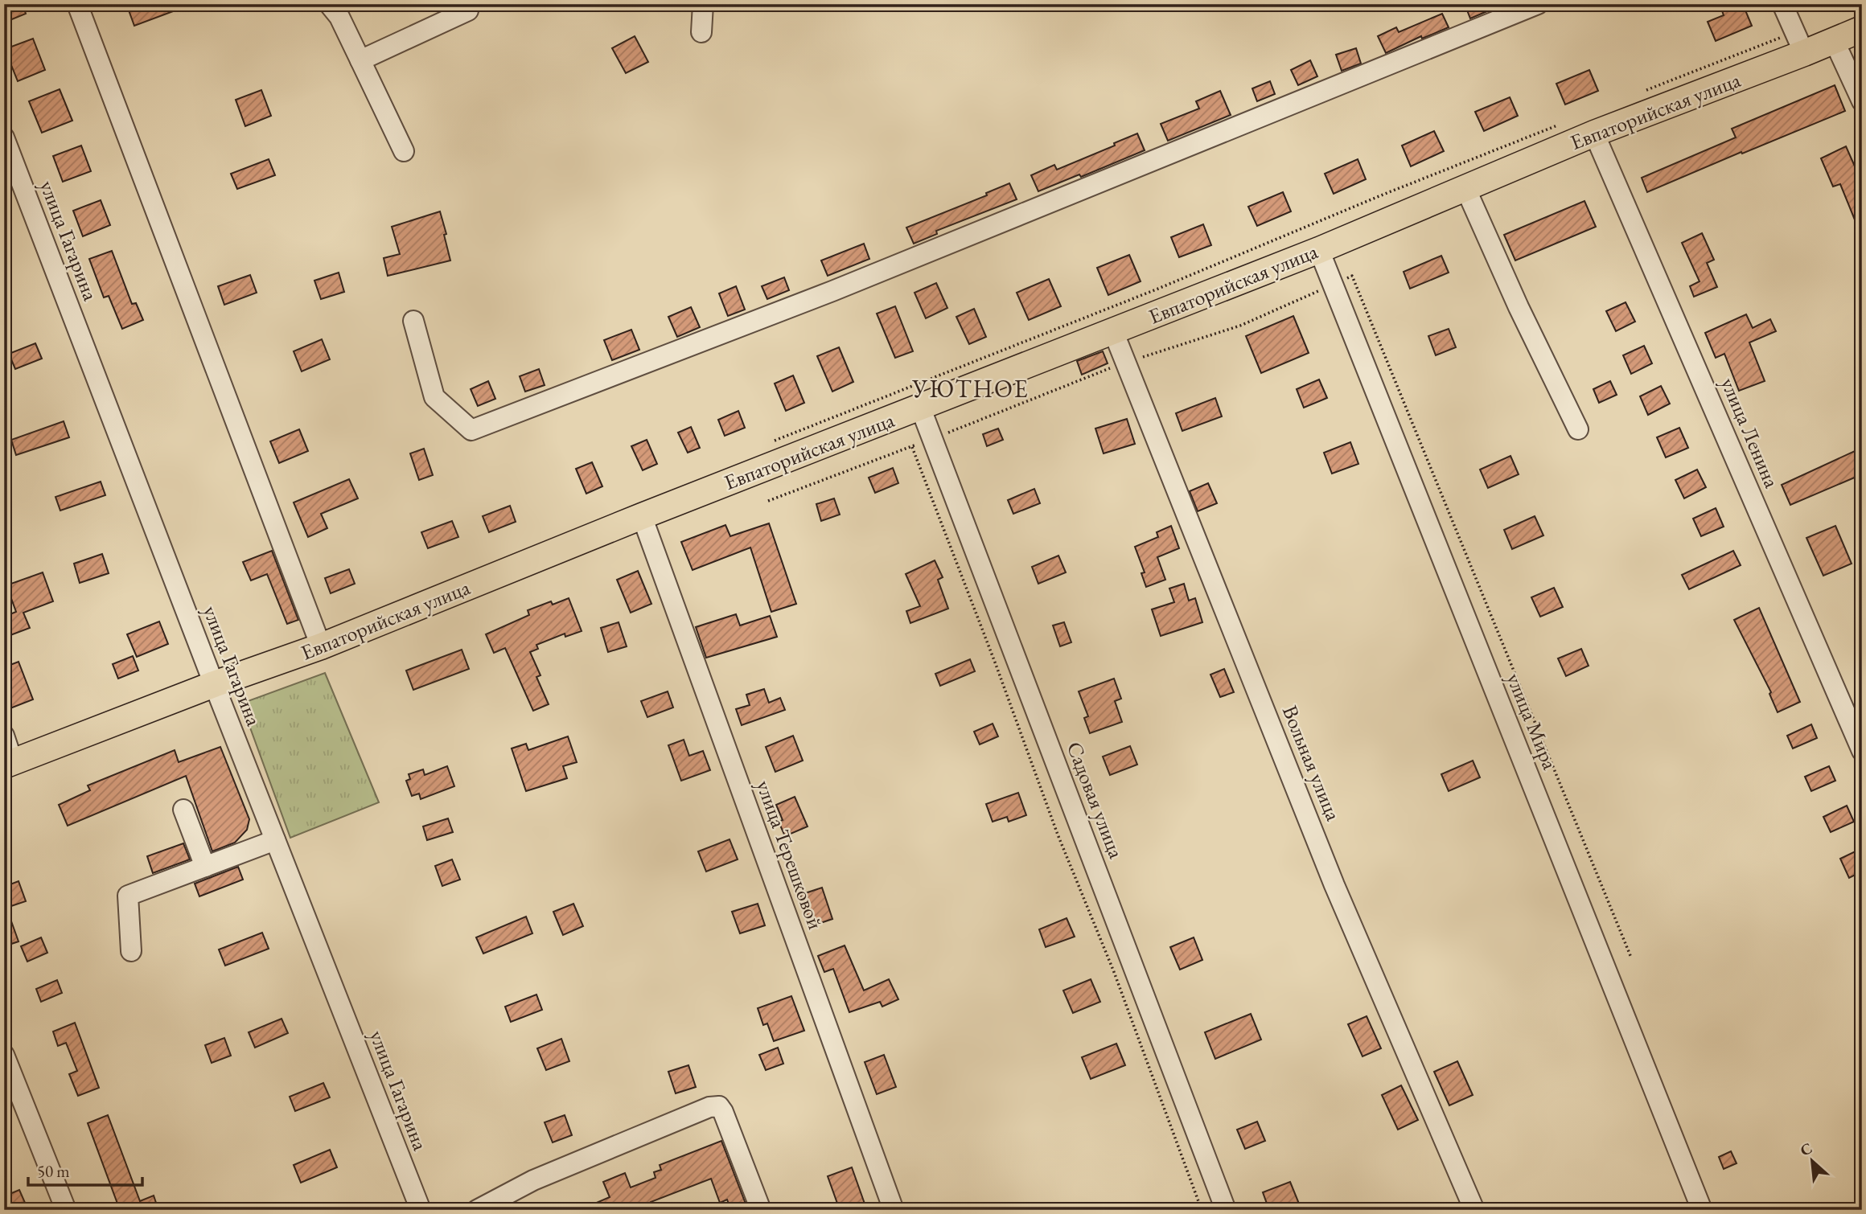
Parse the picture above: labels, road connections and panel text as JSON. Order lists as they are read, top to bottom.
{
  "streets": {
    "main road": ["Евпаторийская улица"],
    "street": [
      "улица Гагарина",
      "улица Ленина",
      "улица Мира",
      "Вольная улица",
      "Садовая улица",
      "улица Терешковой"
    ]
  },
  "crossings": [
    ["Евпаторийская улица", "улица Гагарина"],
    ["Евпаторийская улица", "улица Ленина"],
    ["Евпаторийская улица", "улица Мира"],
    ["Евпаторийская улица", "Вольная улица"],
    ["Евпаторийская улица", "Садовая улица"],
    ["Евпаторийская улица", "улица Терешковой"]
  ],
  "districts": ["УЮТНОЕ"],
  "scale_bar": "50 m",
  "north": "top left"
}
